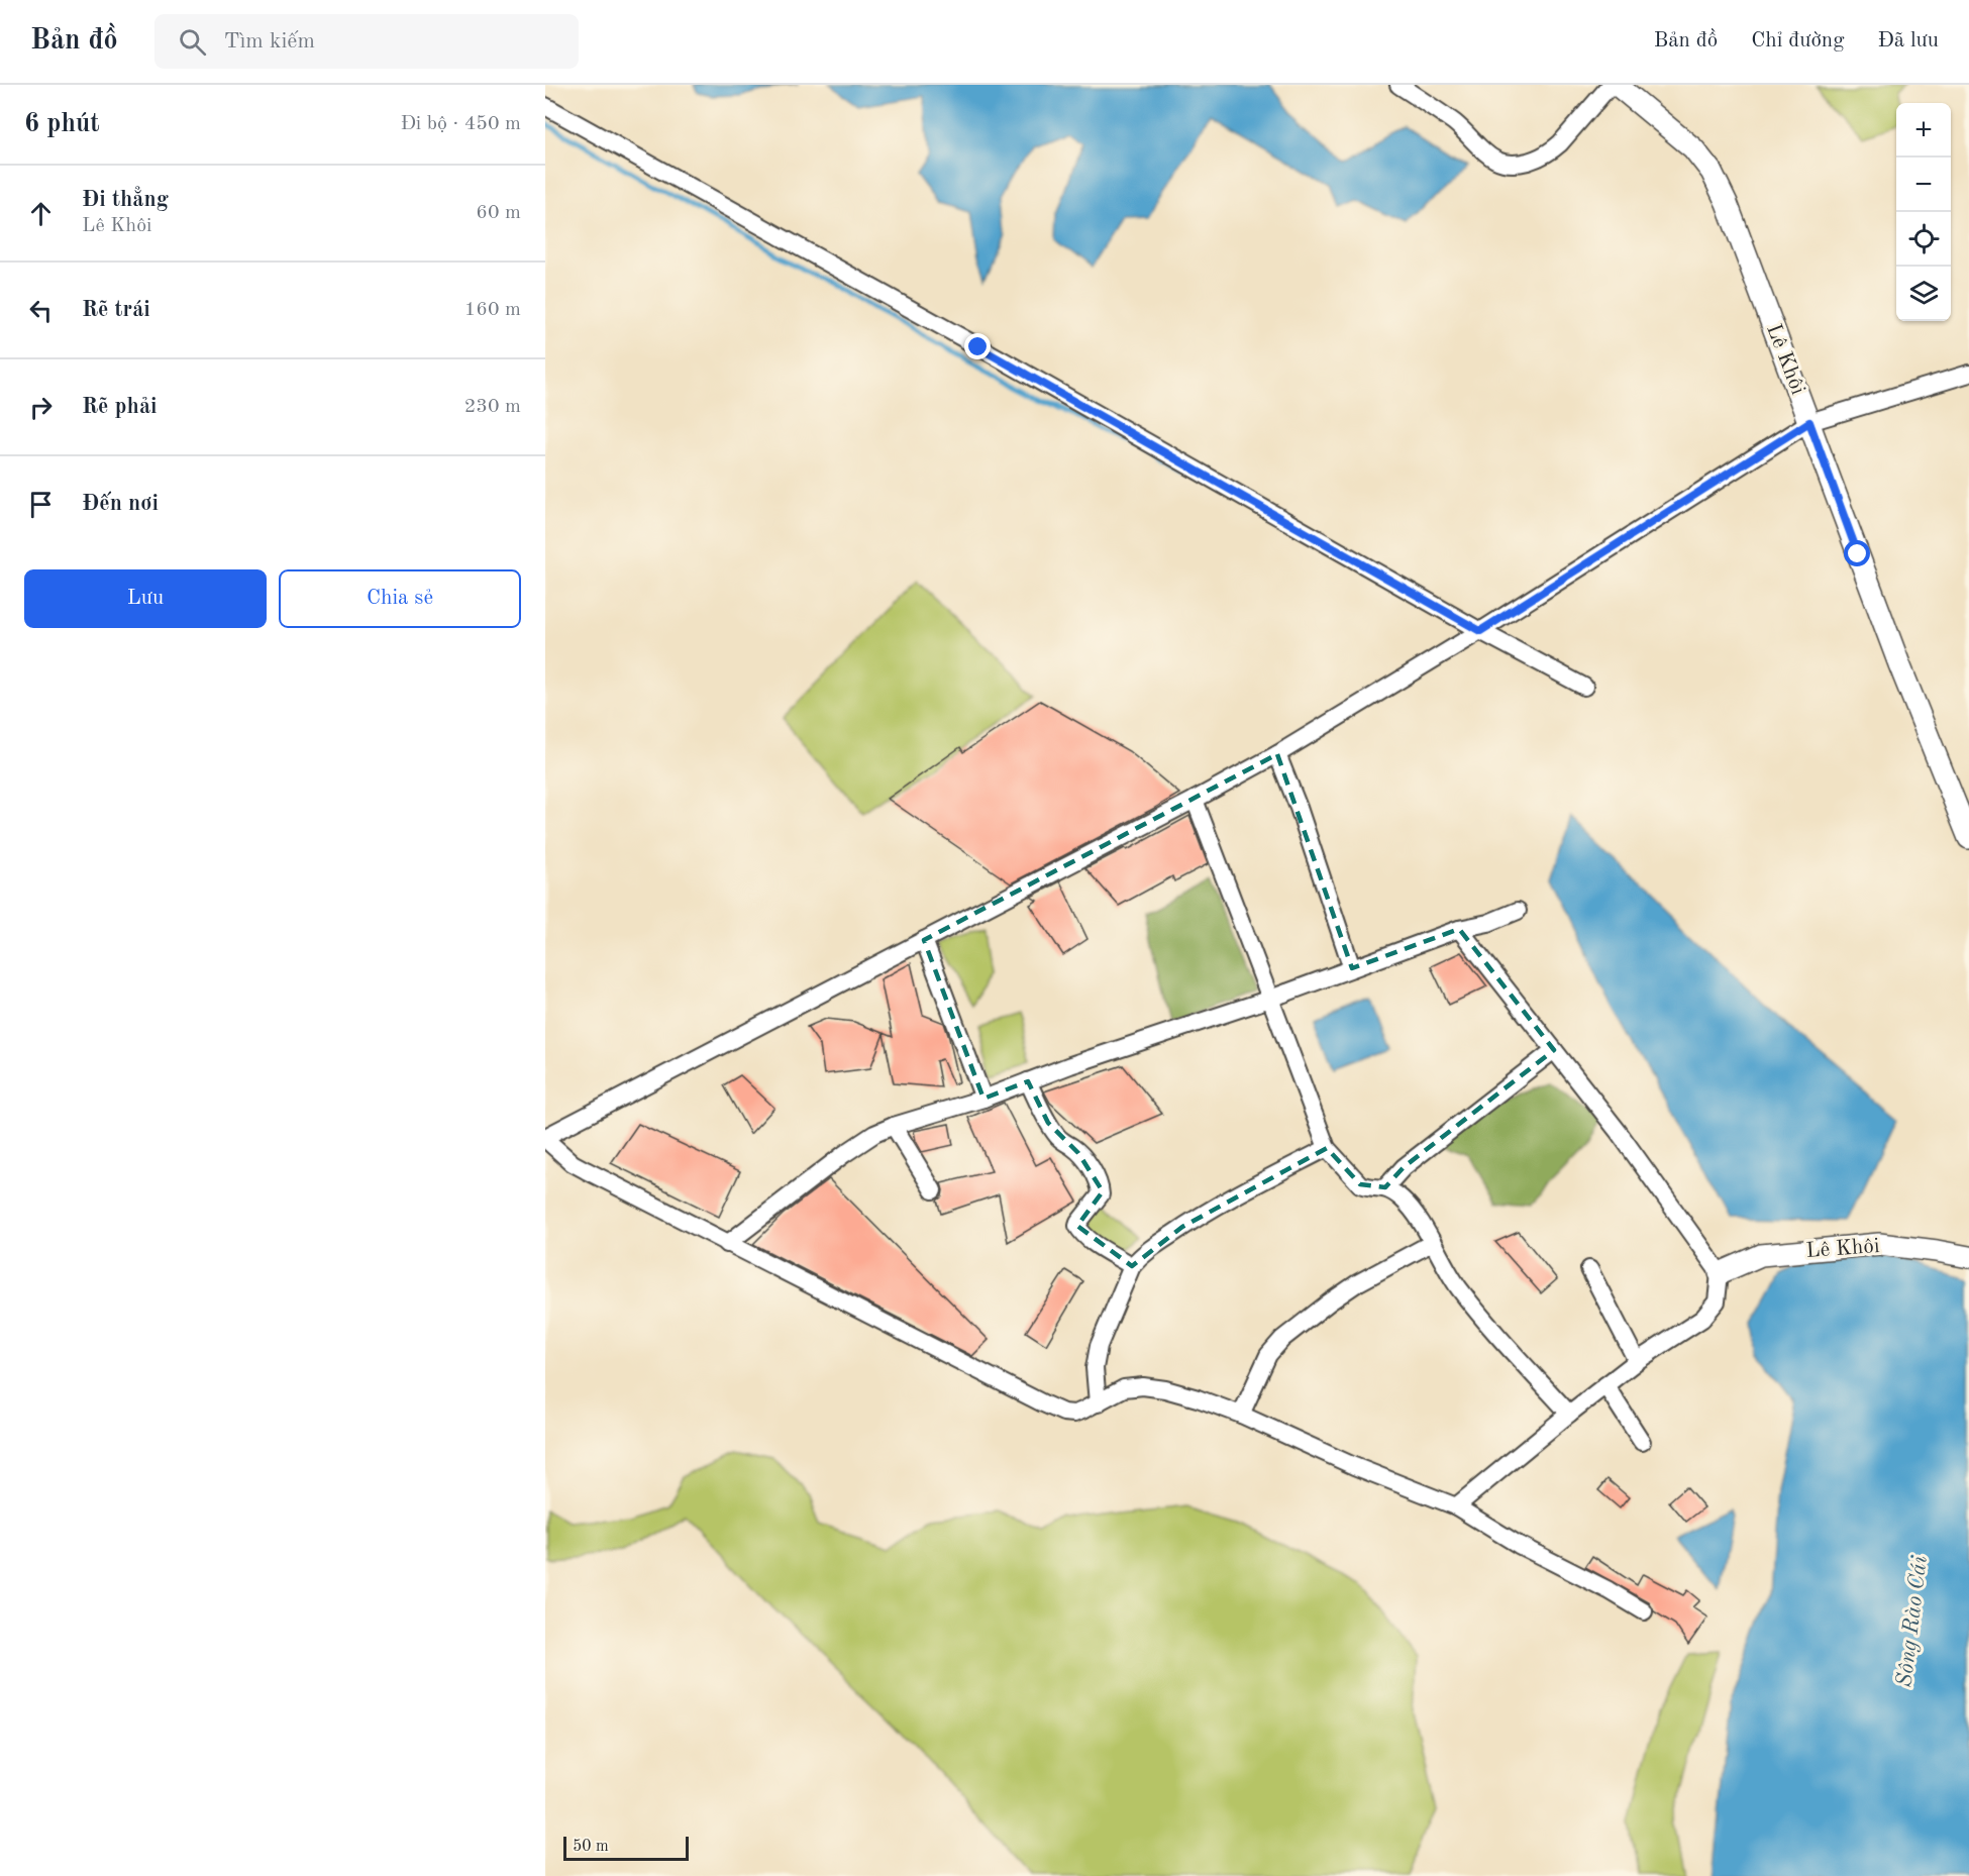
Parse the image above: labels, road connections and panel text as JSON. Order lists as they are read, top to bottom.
{
  "streets": {
    "street": ["Lê Khôi"]
  },
  "water": ["Sông Rào Cái"],
  "scale_bar": "50 m",
  "page": {
    "header": "Bản đồ",
    "search": "Tìm kiếm",
    "nav": ["Bản đồ", "Chỉ đường", "Đã lưu"],
    "heading": ["6 phút", "Đi bộ · 450 m"],
    "map_buttons": ["+", "−"],
    "list": [
      ["Đi thẳng", "Lê Khôi", "60 m"],
      ["Rẽ trái", "160 m"],
      ["Rẽ phải", "230 m"],
      "Đến nơi"
    ],
    "buttons": ["Lưu", "Chia sẻ"],
    "scale": "50 m"
  }
}
